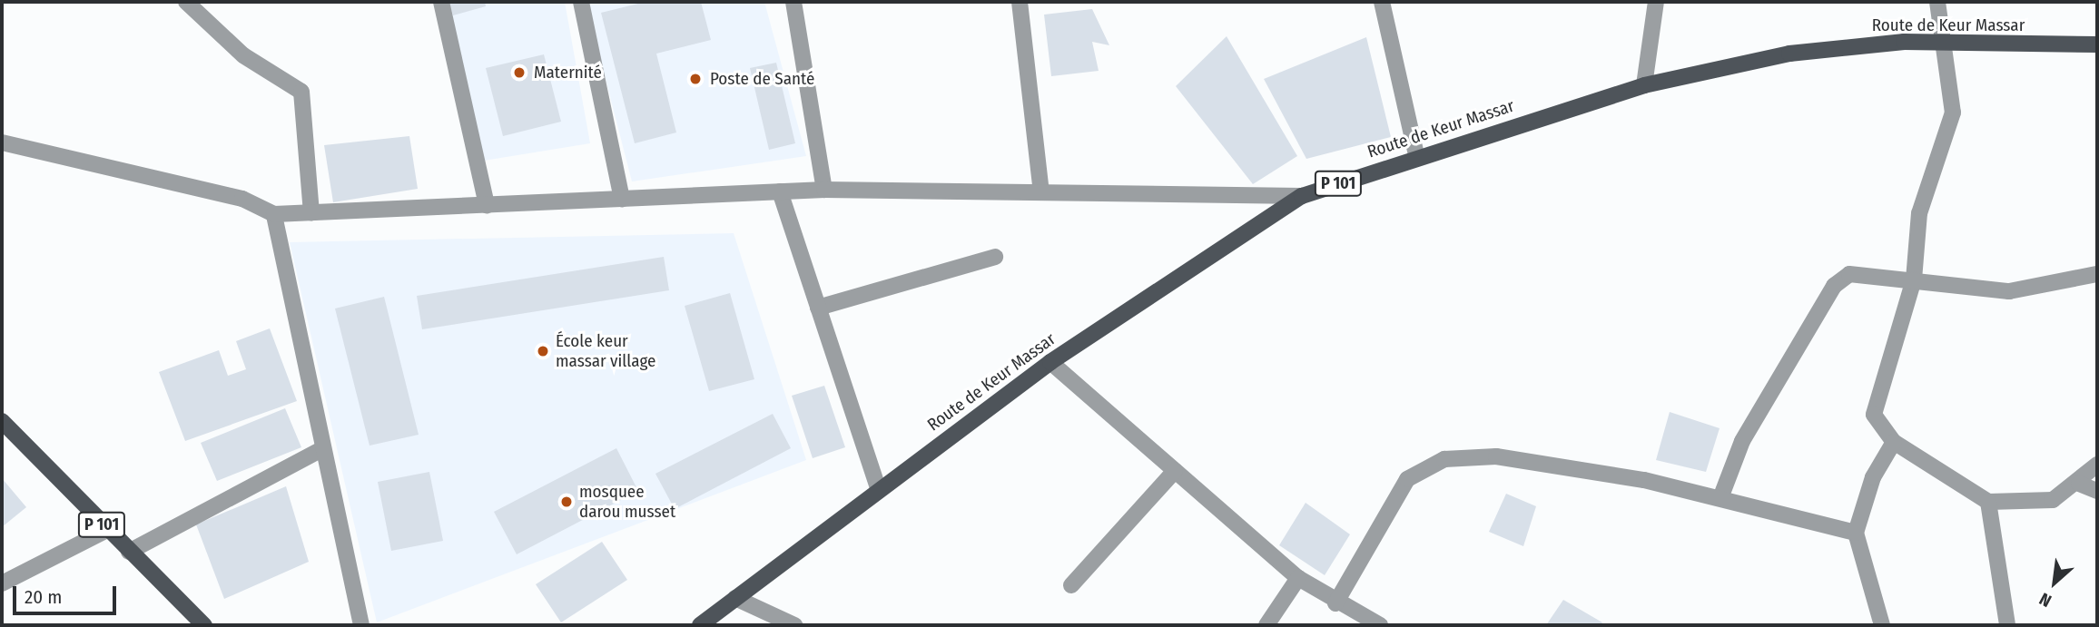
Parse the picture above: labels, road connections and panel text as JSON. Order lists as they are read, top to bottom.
{
  "streets": {
    "main road": ["Route de Keur Massar", "P 101"]
  },
  "places": [
    "Maternité",
    "Poste de Santé",
    "École keur massar village",
    "mosquee darou musset"
  ],
  "scale_bar": "20 m",
  "north": "bottom left"
}
